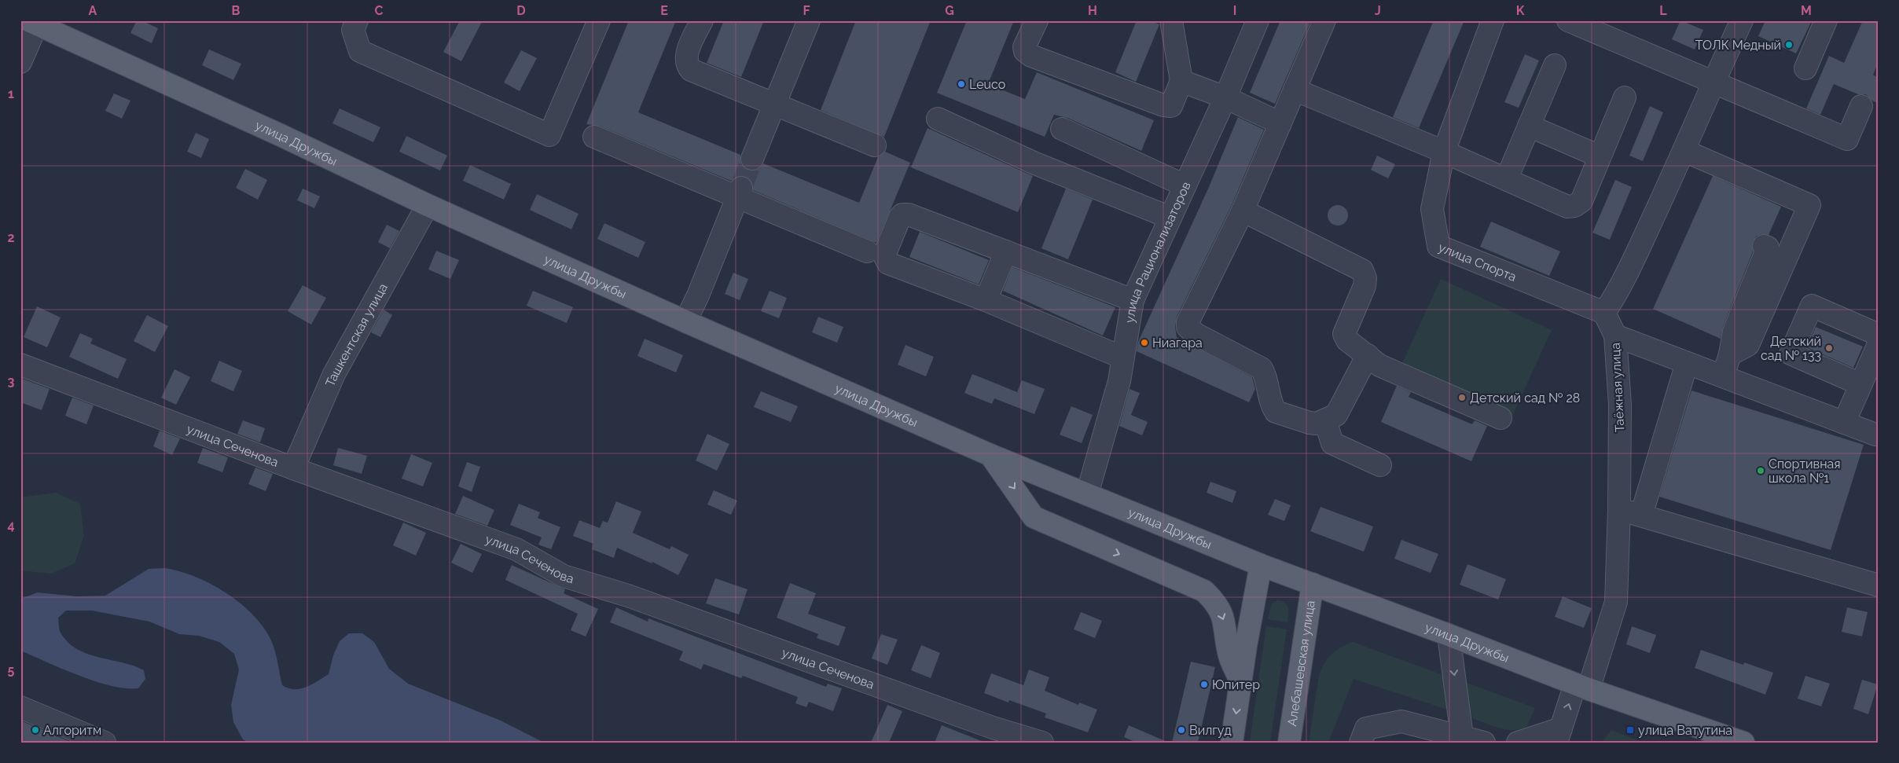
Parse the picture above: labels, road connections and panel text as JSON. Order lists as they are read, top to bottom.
{
  "streets": {
    "main road": ["улица Дружбы", "Алебашевская улица"],
    "street": [
      "улица Рационализаторов",
      "улица Спорта",
      "Ташкентская улица",
      "Таёжная улица",
      "улица Сеченова"
    ]
  },
  "crossings": [
    ["улица Дружбы", "улица Рационализаторов"],
    ["улица Дружбы", "Ташкентская улица"],
    ["улица Дружбы", "Таёжная улица"],
    ["улица Дружбы", "Алебашевская улица"],
    ["улица Спорта", "Таёжная улица"],
    ["Ташкентская улица", "улица Сеченова"]
  ],
  "places": {
    "other": [
      "ТОЛК Медный",
      "Leuco",
      "Ниагара",
      "Детский сад № 133",
      "Детский сад № 28",
      "Спортивная школа №1",
      "Юпитер",
      "Алгоритм",
      "Вилгуд"
    ],
    "transit": ["улица Ватутина"]
  },
  "grid": {
    "columns": [
      "A",
      "B",
      "C",
      "D",
      "E",
      "F",
      "G",
      "H",
      "I",
      "J",
      "K",
      "L",
      "M"
    ],
    "rows": [
      "1",
      "2",
      "3",
      "4",
      "5"
    ]
  }
}
